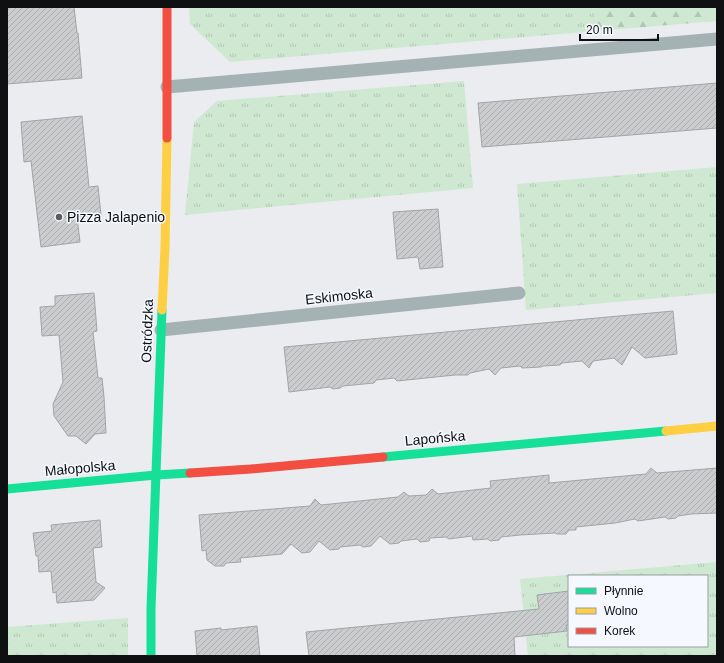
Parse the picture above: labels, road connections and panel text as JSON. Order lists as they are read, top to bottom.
{
  "streets": {
    "street": ["Ostródzka", "Lapońska", "Małopolska"],
    "lane": ["Eskimoska"]
  },
  "crossings": [
    ["Eskimoska", "Ostródzka"],
    ["Ostródzka", "Lapońska"],
    ["Ostródzka", "Małopolska"],
    ["Lapońska", "Małopolska"]
  ],
  "places": ["Pizza Jalapenio"],
  "legend": ["Płynnie", "Wolno", "Korek"],
  "scale_bar": "20 m"
}
